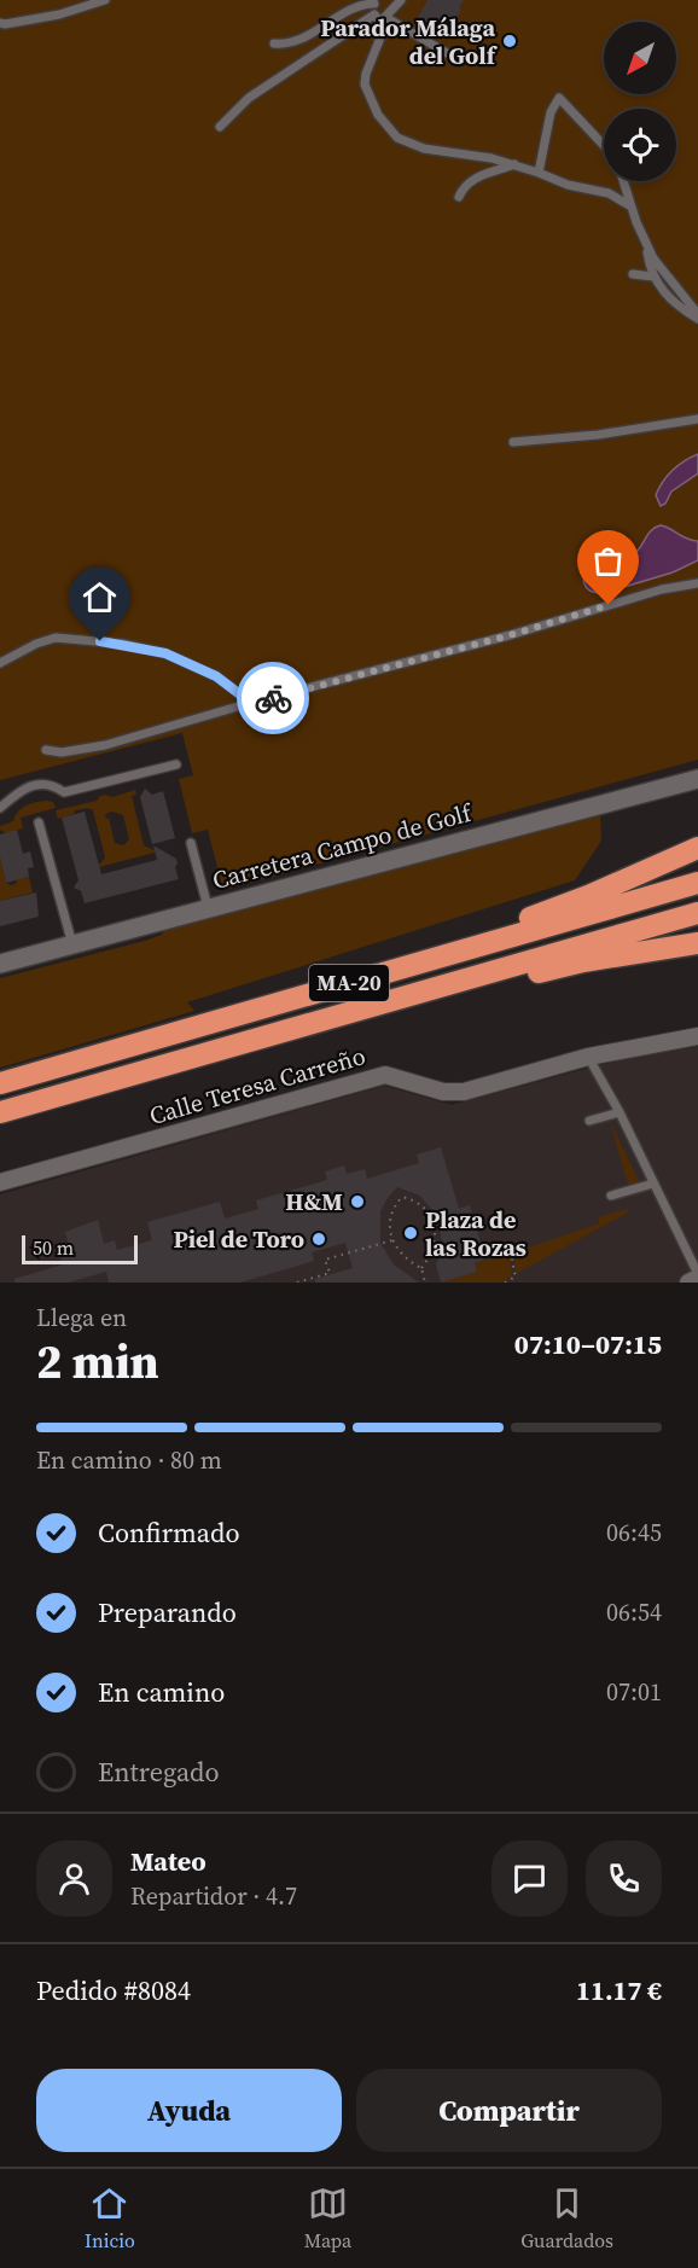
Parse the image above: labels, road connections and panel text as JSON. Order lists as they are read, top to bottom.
{
  "streets": {
    "highway": ["MA-20"],
    "street": ["Carretera Campo de Golf", "Calle Teresa Carreño"]
  },
  "places": [
    "Parador Málaga del Golf",
    "H&M",
    "Plaza de las Rozas",
    "Piel de Toro"
  ],
  "scale_bar": "50 m",
  "north": "bottom left",
  "page": {
    "scale": "50 m",
    "heading": ["2 min", "Llega en", "07:10–07:15"],
    "panel": [
      "Mateo",
      "Repartidor · 4.7",
      "Pedido #8084",
      "11.17 €"
    ],
    "bar": "En camino · 80 m",
    "list": [
      ["Confirmado", "06:45"],
      ["Preparando", "06:54"],
      ["En camino", "07:01"],
      "Entregado"
    ],
    "buttons": ["Ayuda", "Compartir"],
    "tabs": ["Inicio", "Mapa", "Guardados"]
  }
}
